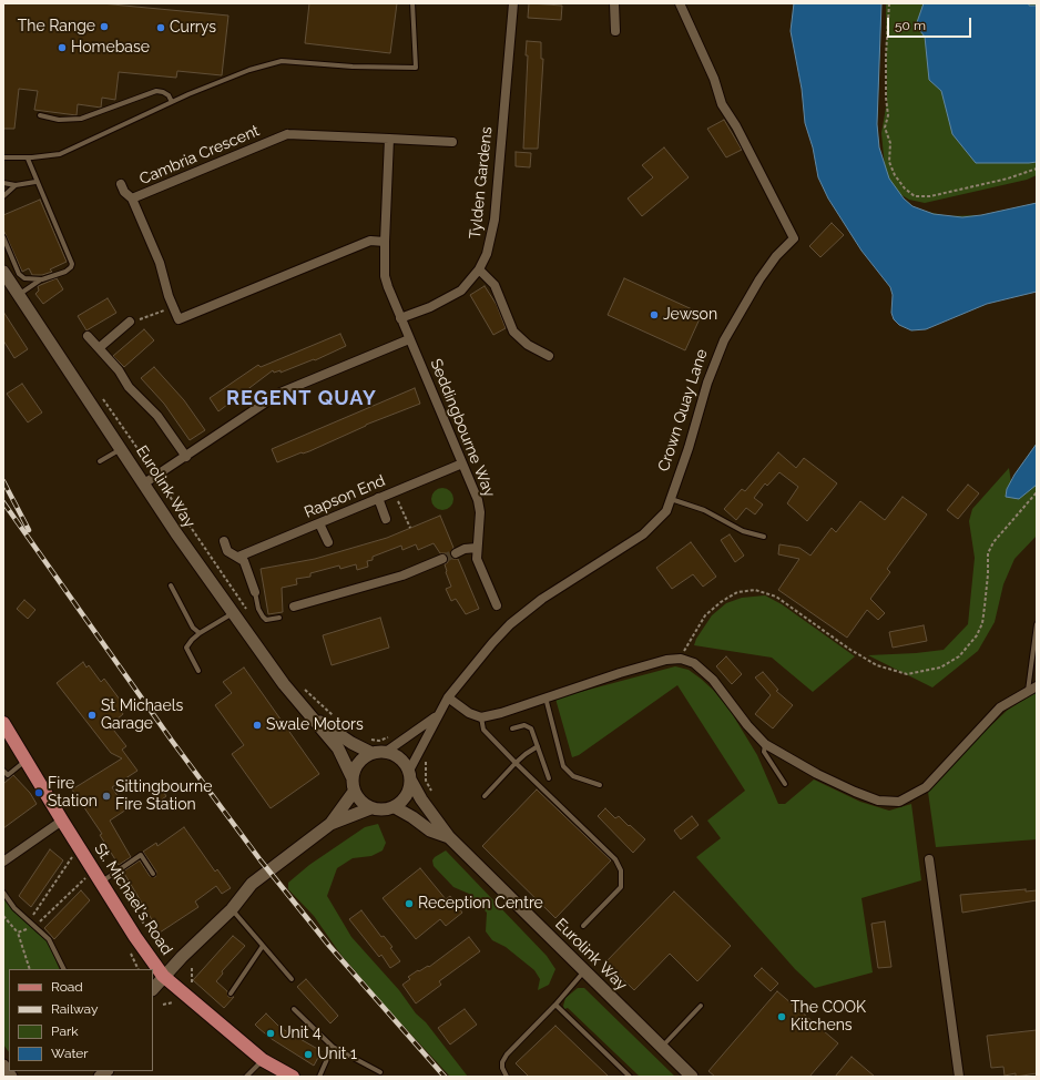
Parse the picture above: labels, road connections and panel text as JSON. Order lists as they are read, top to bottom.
{
  "streets": {
    "main road": ["Eurolink Way", "St. Michael's Road"],
    "street": [
      "Cambria Crescent",
      "Tylden Gardens",
      "Crown Quay Lane",
      "Seddingbourne Way",
      "Rapson End"
    ]
  },
  "crossings": [
    ["Crown Quay Lane", "Eurolink Way"],
    ["Seddingbourne Way", "Rapson End"]
  ],
  "districts": ["REGENT QUAY"],
  "places": [
    "The Range",
    "Currys",
    "Homebase",
    "Jewson",
    "St Michaels Garage",
    "Swale Motors",
    "Fire Station",
    "Sittingbourne Fire Station",
    "Reception Centre",
    "The COOK Kitchens",
    "Unit 4",
    "Unit 1"
  ],
  "legend": [
    "Road",
    "Railway",
    "Park",
    "Water"
  ],
  "scale_bar": "50 m"
}
